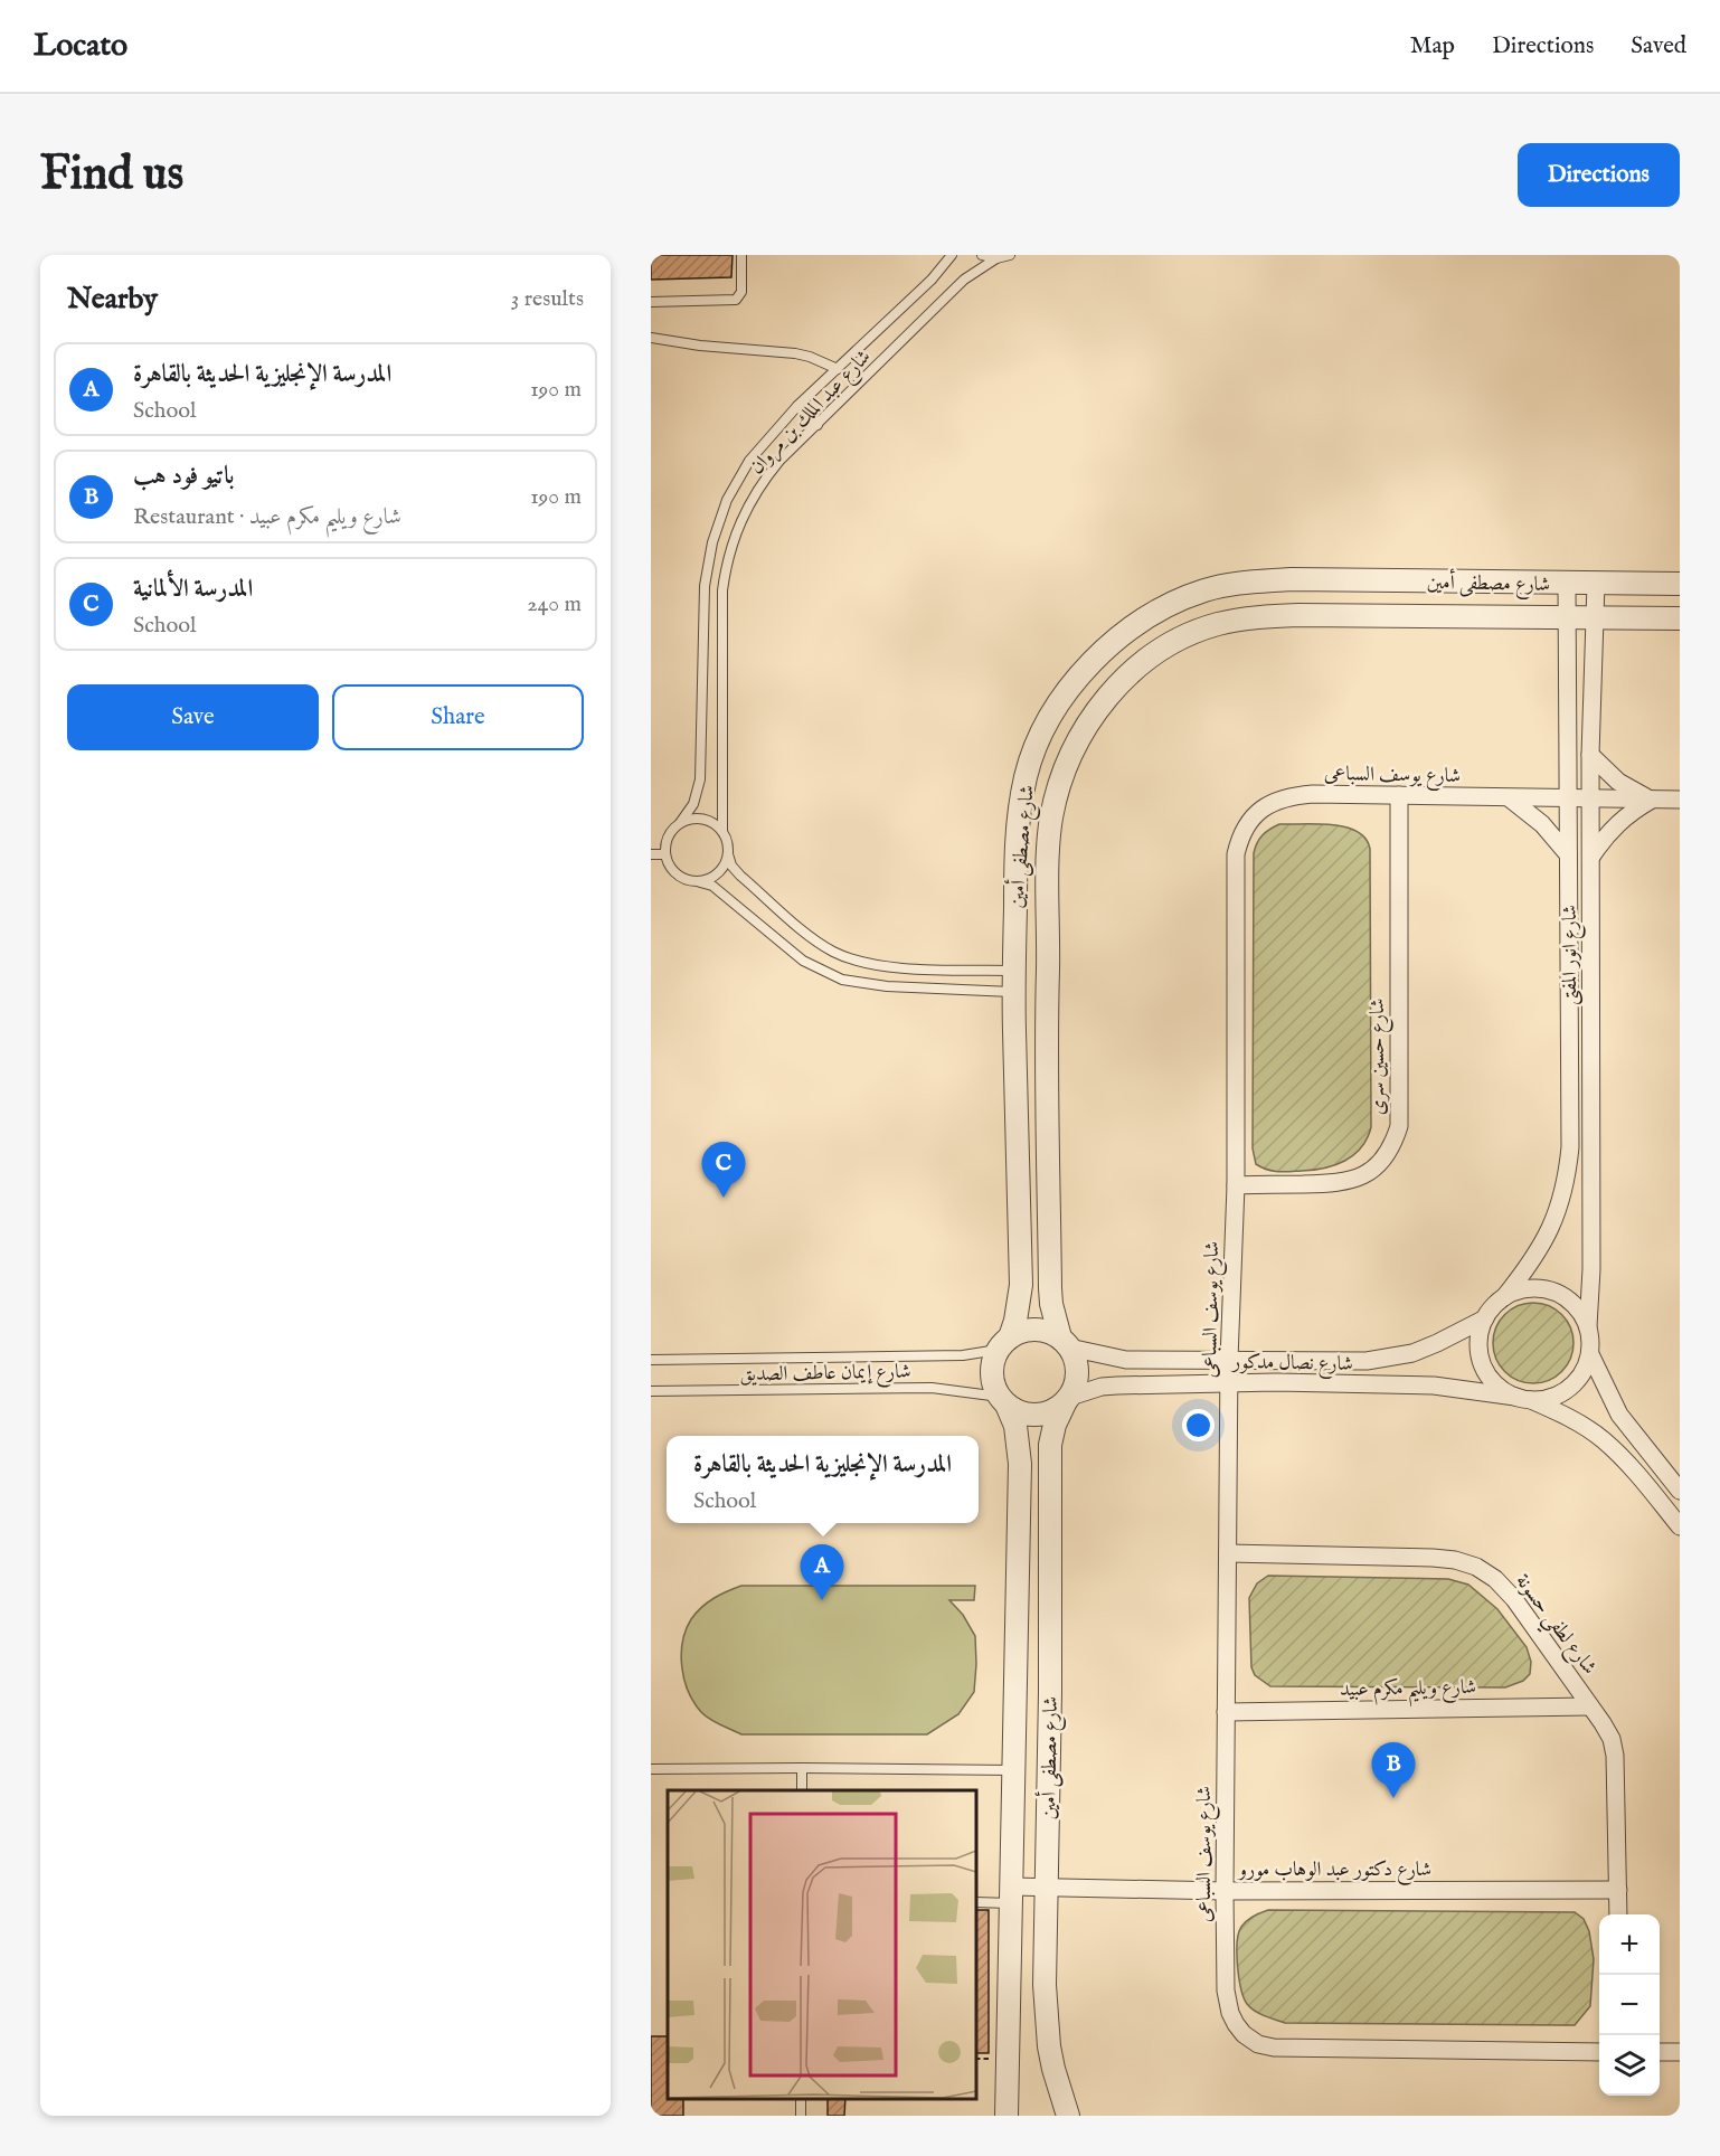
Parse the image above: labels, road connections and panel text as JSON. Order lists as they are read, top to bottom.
{
  "streets": {
    "street": [
      "شارع مصطفى أمين",
      "شارع يوسف السباعى",
      "شارع انور المفتى",
      "شارع حسين سرى",
      "شارع نصال مدكور",
      "شارع لطفي حسونة",
      "شارع ويليم مكرم عبيد",
      "شارع دكتور عبد الوهاب مورو"
    ],
    "lane": ["شارع عبد الملك بن مروان", "شارع إيمان عاطف الصديق"]
  },
  "crossings": [
    ["شارع عبد الملك بن مروان", "شارع مصطفى أمين"],
    ["شارع مصطفى أمين", "شارع انور المفتى"],
    ["شارع مصطفى أمين", "شارع نصال مدكور"],
    ["شارع مصطفى أمين", "شارع إيمان عاطف الصديق"],
    ["شارع مصطفى أمين", "شارع دكتور عبد الوهاب مورو"],
    ["شارع يوسف السباعى", "شارع انور المفتى"],
    ["شارع يوسف السباعى", "شارع حسين سرى"],
    ["شارع يوسف السباعى", "شارع نصال مدكور"],
    ["شارع يوسف السباعى", "شارع لطفي حسونة"],
    ["شارع يوسف السباعى", "شارع ويليم مكرم عبيد"],
    ["شارع يوسف السباعى", "شارع دكتور عبد الوهاب مورو"],
    ["شارع انور المفتى", "شارع نصال مدكور"],
    ["شارع نصال مدكور", "شارع إيمان عاطف الصديق"],
    ["شارع لطفي حسونة", "شارع ويليم مكرم عبيد"],
    ["شارع لطفي حسونة", "شارع دكتور عبد الوهاب مورو"]
  ],
  "page": {
    "header": "Locato",
    "nav": ["Map", "Directions", "Saved"],
    "buttons": [
      "Directions",
      ["Save", "Share"]
    ],
    "title": "Find us",
    "heading": ["Nearby", "3 results"],
    "list": [
      {
        "mark": "A",
        "name": "المدرسة الإنجليزية الحديثة بالقاهرة",
        "note": "School",
        "value": "190 m"
      },
      {
        "mark": "B",
        "name": "باتيو فود هب",
        "note": "Restaurant · شارع ويليم مكرم عبيد",
        "value": "190 m"
      },
      {
        "mark": "C",
        "name": "المدرسة الألمانية",
        "note": "School",
        "value": "240 m"
      }
    ],
    "pins": ["C", "A", "B"],
    "popup": ["المدرسة الإنجليزية الحديثة بالقاهرة", "School"],
    "map_buttons": ["+", "−"]
  }
}
